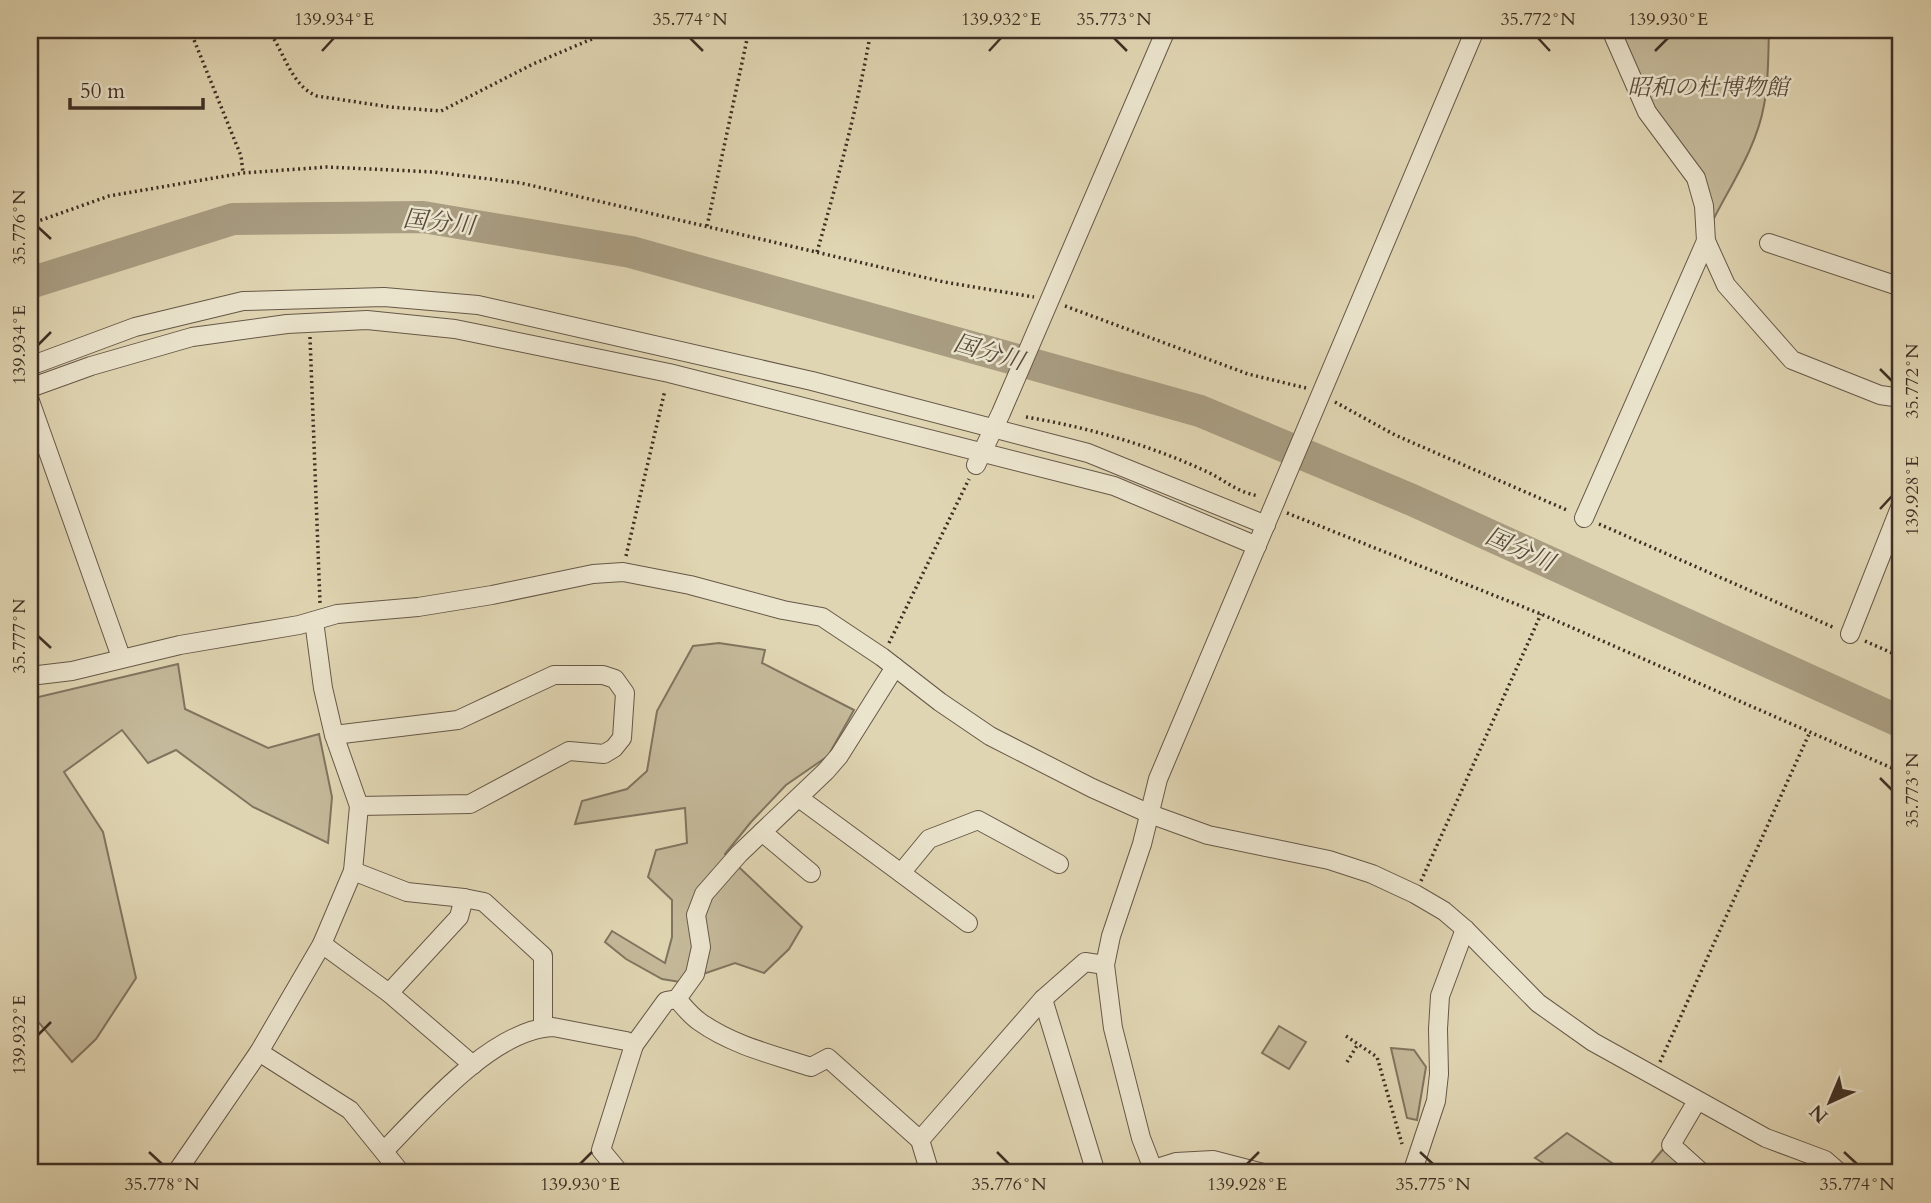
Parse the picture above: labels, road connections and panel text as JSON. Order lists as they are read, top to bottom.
{
  "water": ["国分川"],
  "parks": ["昭和の杜博物館"],
  "scale_bar": "50 m",
  "north": "bottom left",
  "coordinates": [
    "139.934°E",
    "35.774°N",
    "139.932°E",
    "35.773°N",
    "35.772°N",
    "139.930°E",
    "35.776°N",
    "139.928°E",
    "35.777°N",
    "35.778°N",
    "35.775°N"
  ]
}
